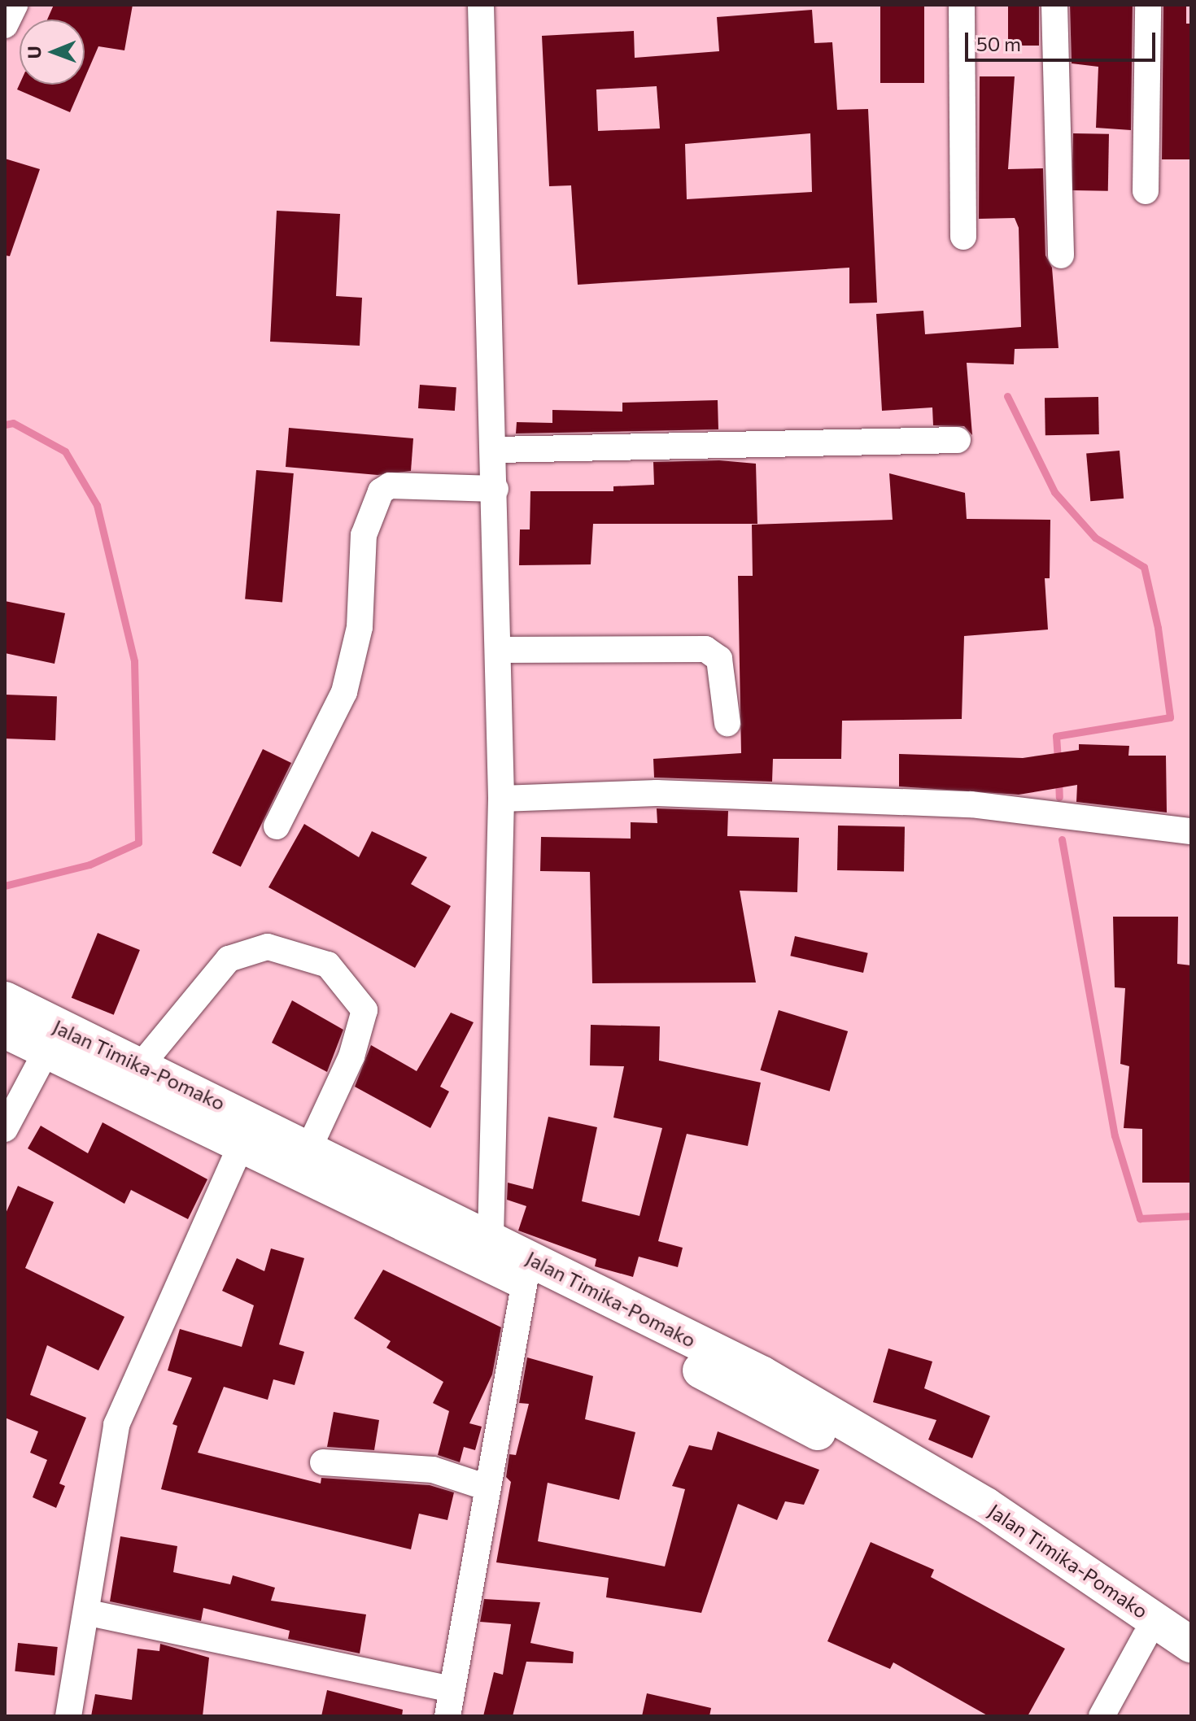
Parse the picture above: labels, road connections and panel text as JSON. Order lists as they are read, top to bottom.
{
  "streets": {
    "highway": ["Jalan Timika-Pomako"]
  },
  "scale_bar": "50 m",
  "north": "left"
}
